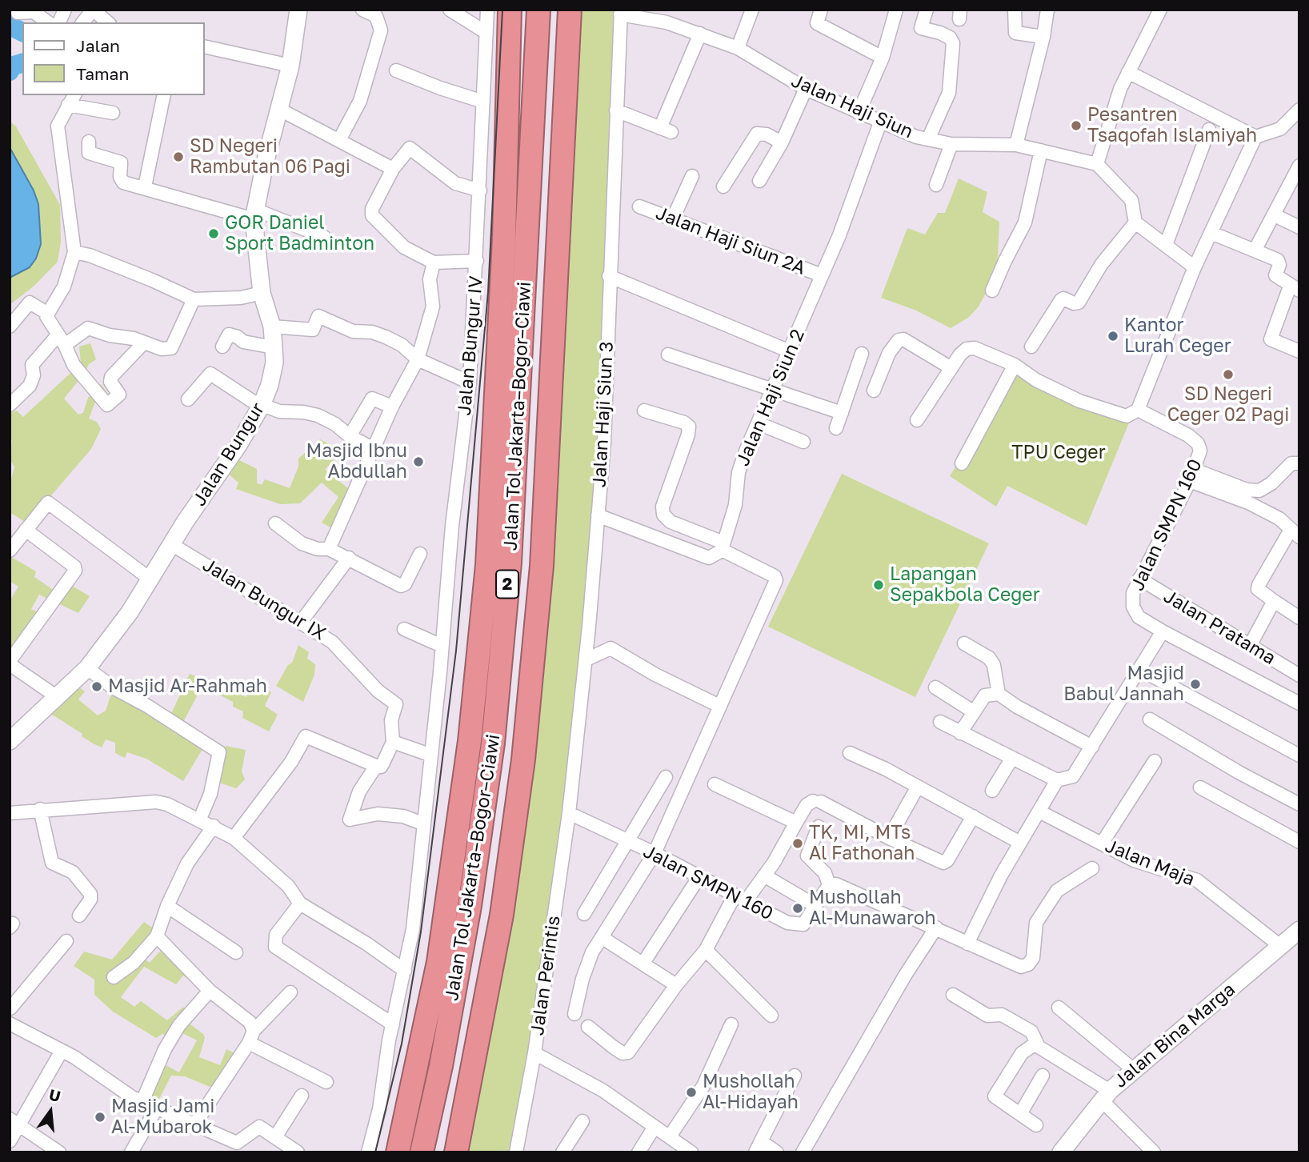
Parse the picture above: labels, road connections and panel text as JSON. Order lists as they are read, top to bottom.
{
  "streets": {
    "highway": ["Jalan Tol Jakarta–Bogor–Ciawi", "2"],
    "street": [
      "Jalan Haji Siun",
      "Jalan Haji Siun 2A",
      "Jalan Bungur IV",
      "Jalan Haji Siun 2",
      "Jalan Haji Siun 3",
      "Jalan Bungur",
      "Jalan SMPN 160",
      "Jalan Bungur IX",
      "Jalan Pratama",
      "Jalan Maja",
      "Jalan Perintis",
      "Jalan Bina Marga"
    ]
  },
  "crossings": [
    ["Jalan Haji Siun", "Jalan Haji Siun 2"],
    ["Jalan Haji Siun", "Jalan Haji Siun 3"],
    ["Jalan Haji Siun 2A", "Jalan Haji Siun 2"],
    ["Jalan Haji Siun 3", "Jalan SMPN 160"],
    ["Jalan Haji Siun 3", "Jalan Perintis"],
    ["Jalan Bungur", "Jalan Bungur IX"],
    ["Jalan SMPN 160", "Jalan Pratama"],
    ["Jalan SMPN 160", "Jalan Perintis"],
    ["Jalan Maja", "Jalan Bina Marga"]
  ],
  "parks": ["TPU Ceger"],
  "places": [
    "Pesantren Tsaqofah Islamiyah",
    "SD Negeri Rambutan 06 Pagi",
    "GOR Daniel Sport Badminton",
    "Kantor Lurah Ceger",
    "SD Negeri Ceger 02 Pagi",
    "Masjid Ibnu Abdullah",
    "Lapangan Sepakbola Ceger",
    "Masjid Babul Jannah",
    "Masjid Ar-Rahmah",
    "TK, MI, MTs Al Fathonah",
    "Mushollah Al-Munawaroh",
    "Mushollah Al-Hidayah",
    "Masjid Jami Al-Mubarok"
  ],
  "legend": ["Jalan", "Taman"],
  "north": "top"
}
